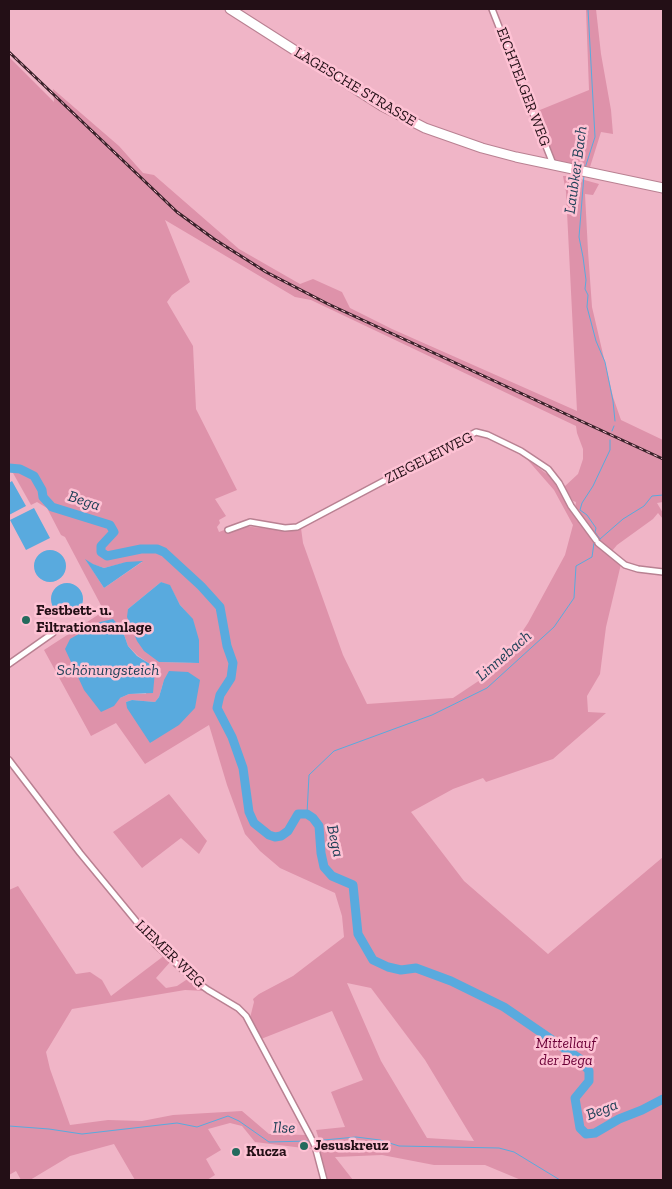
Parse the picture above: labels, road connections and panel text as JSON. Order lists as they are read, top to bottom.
{
  "streets": {
    "main road": ["LAGESCHE STRASSE"],
    "street": ["EICHTELGER WEG", "ZIEGELEIWEG", "LIEMER WEG"]
  },
  "crossings": [
    ["LAGESCHE STRASSE", "EICHTELGER WEG"]
  ],
  "water": [
    "Laubker Bach",
    "Bega",
    "Linnebach",
    "Schönungsteich",
    "Ilse"
  ],
  "parks": ["Mittellauf der Bega"],
  "places": ["Festbett- u. Filtrationsanlage", "Jesuskreuz", "Kucza"]
}
